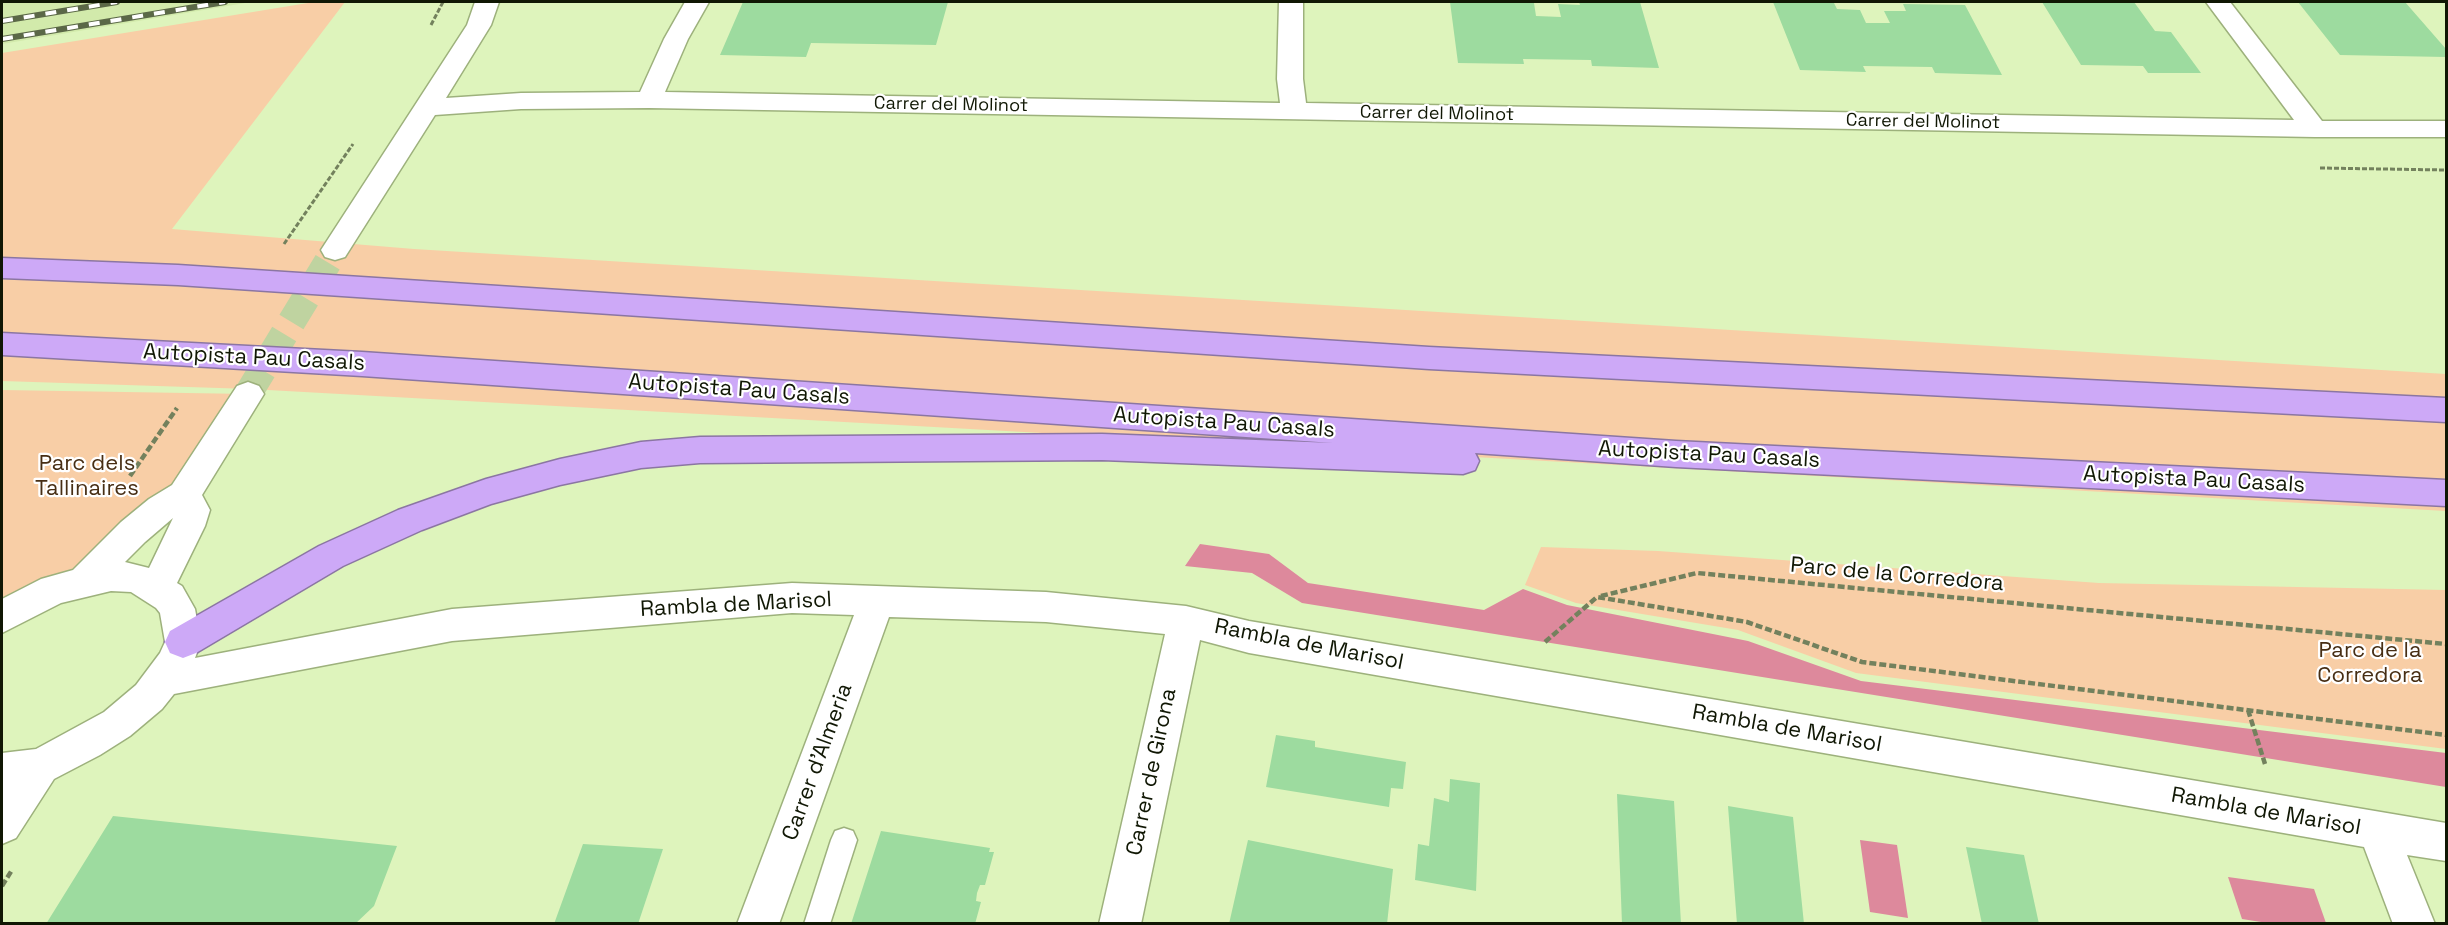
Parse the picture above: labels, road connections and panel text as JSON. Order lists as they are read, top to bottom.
{
  "streets": {
    "highway": ["Autopista Pau Casals"],
    "street": [
      "Carrer del Molinot",
      "Rambla de Marisol",
      "Carrer d'Almeria",
      "Carrer de Girona"
    ],
    "path": ["Parc de la Corredora"]
  },
  "crossings": [
    ["Rambla de Marisol", "Carrer d'Almeria"],
    ["Rambla de Marisol", "Carrer de Girona"]
  ],
  "parks": ["Parc dels Tallinaires", "Parc de la Corredora"]
}
